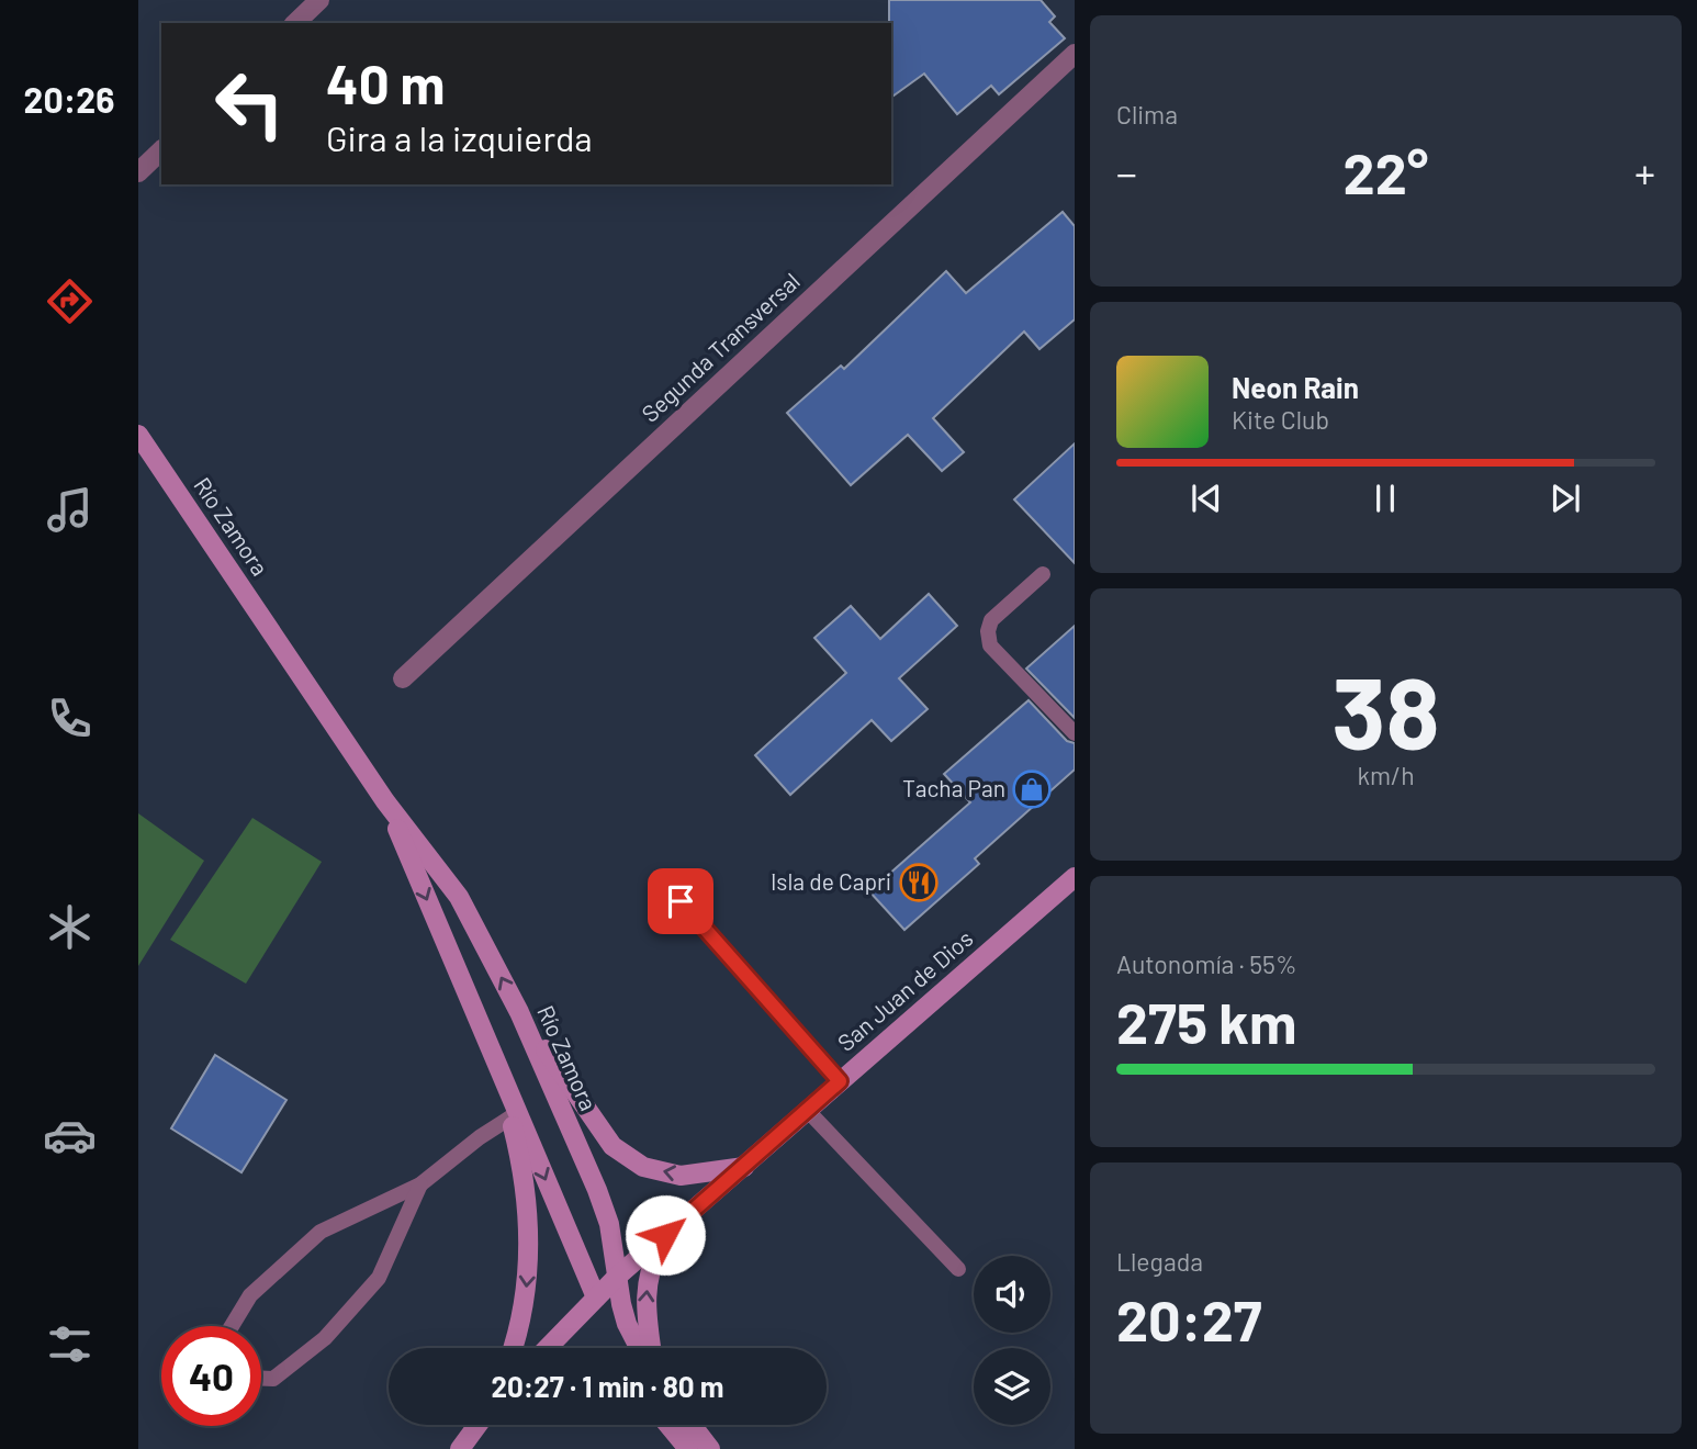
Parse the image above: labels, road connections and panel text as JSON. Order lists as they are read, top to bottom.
{
  "streets": {
    "street": ["Segunda Transversal", "Río Zamora", "San Juan de Dios"]
  },
  "crossings": [
    ["Río Zamora", "San Juan de Dios"]
  ],
  "places": {
    "shop": ["Tacha Pan"],
    "restaurant": ["Isla de Capri"]
  },
  "page": {
    "tabs": "20:26",
    "tile": [
      "Clima",
      ["38", "km/h"],
      ["Autonomía · 55%", "275 km"],
      ["Llegada", "20:27"]
    ],
    "turn": ["40 m", "Gira a la izquierda"],
    "heat": ["−", "22°", "+"],
    "song": ["Neon Rain", "Kite Club"],
    "limit": "40",
    "trip": "20:27 · 1 min · 80 m"
  }
}
